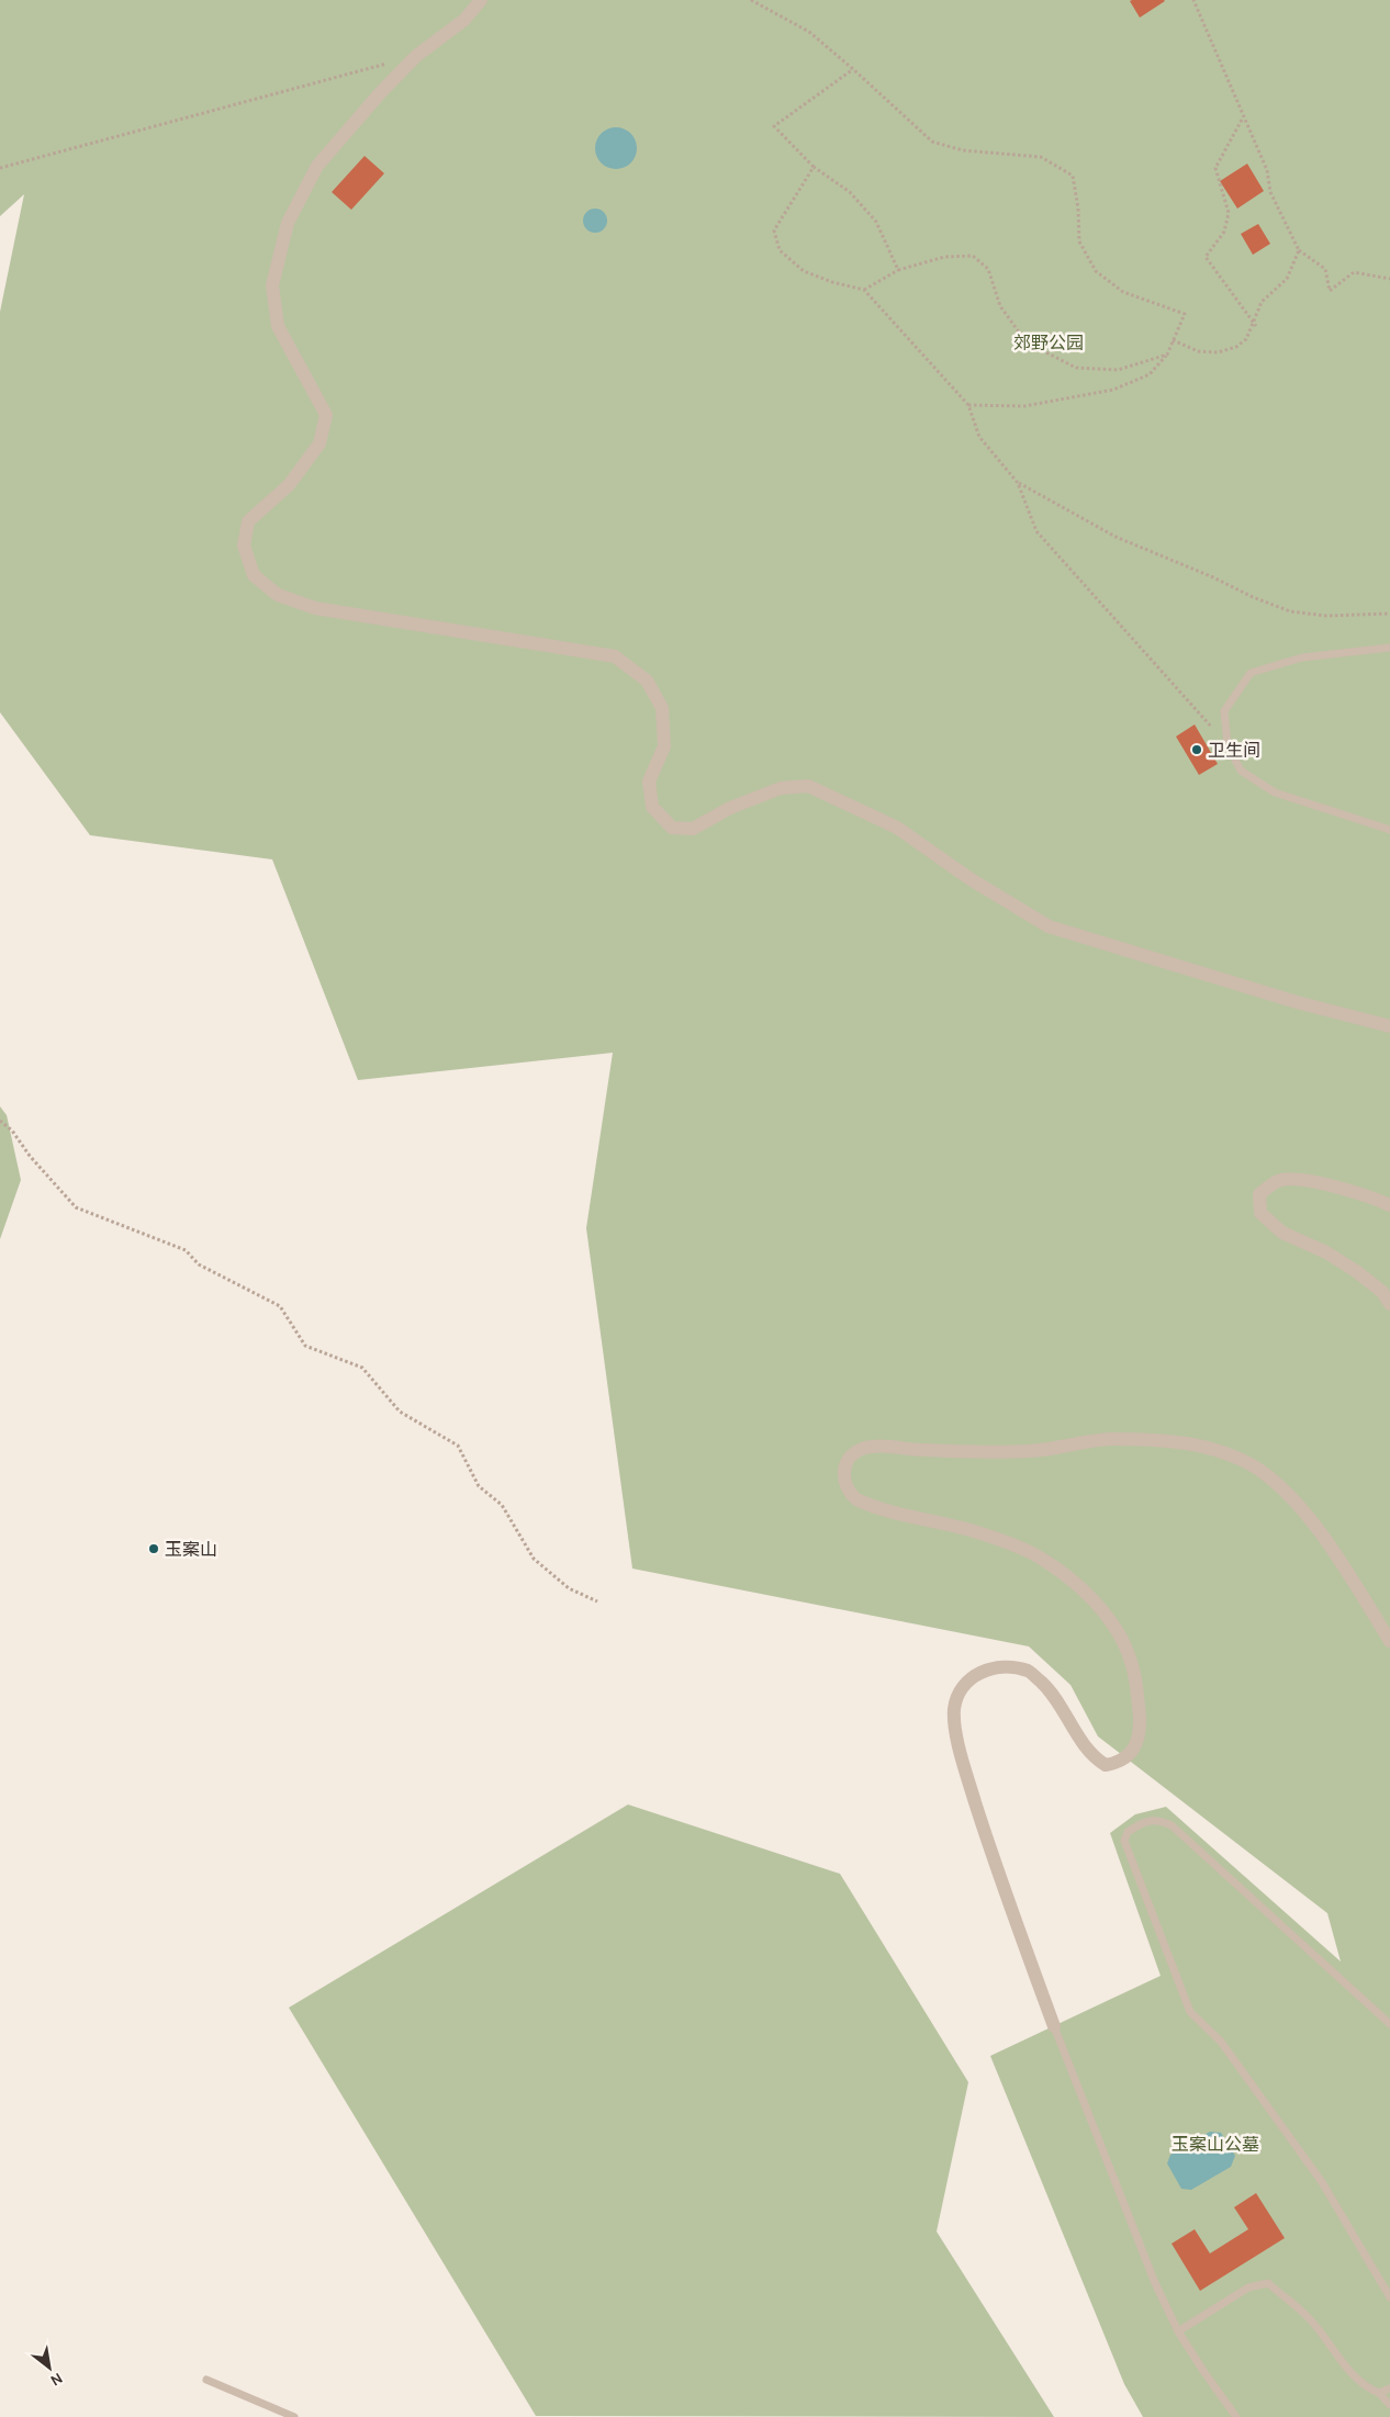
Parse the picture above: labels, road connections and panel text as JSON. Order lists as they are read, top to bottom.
{
  "parks": ["郊野公园", "玉案山公墓"],
  "places": ["卫生间", "玉案山"],
  "north": "bottom right"
}
